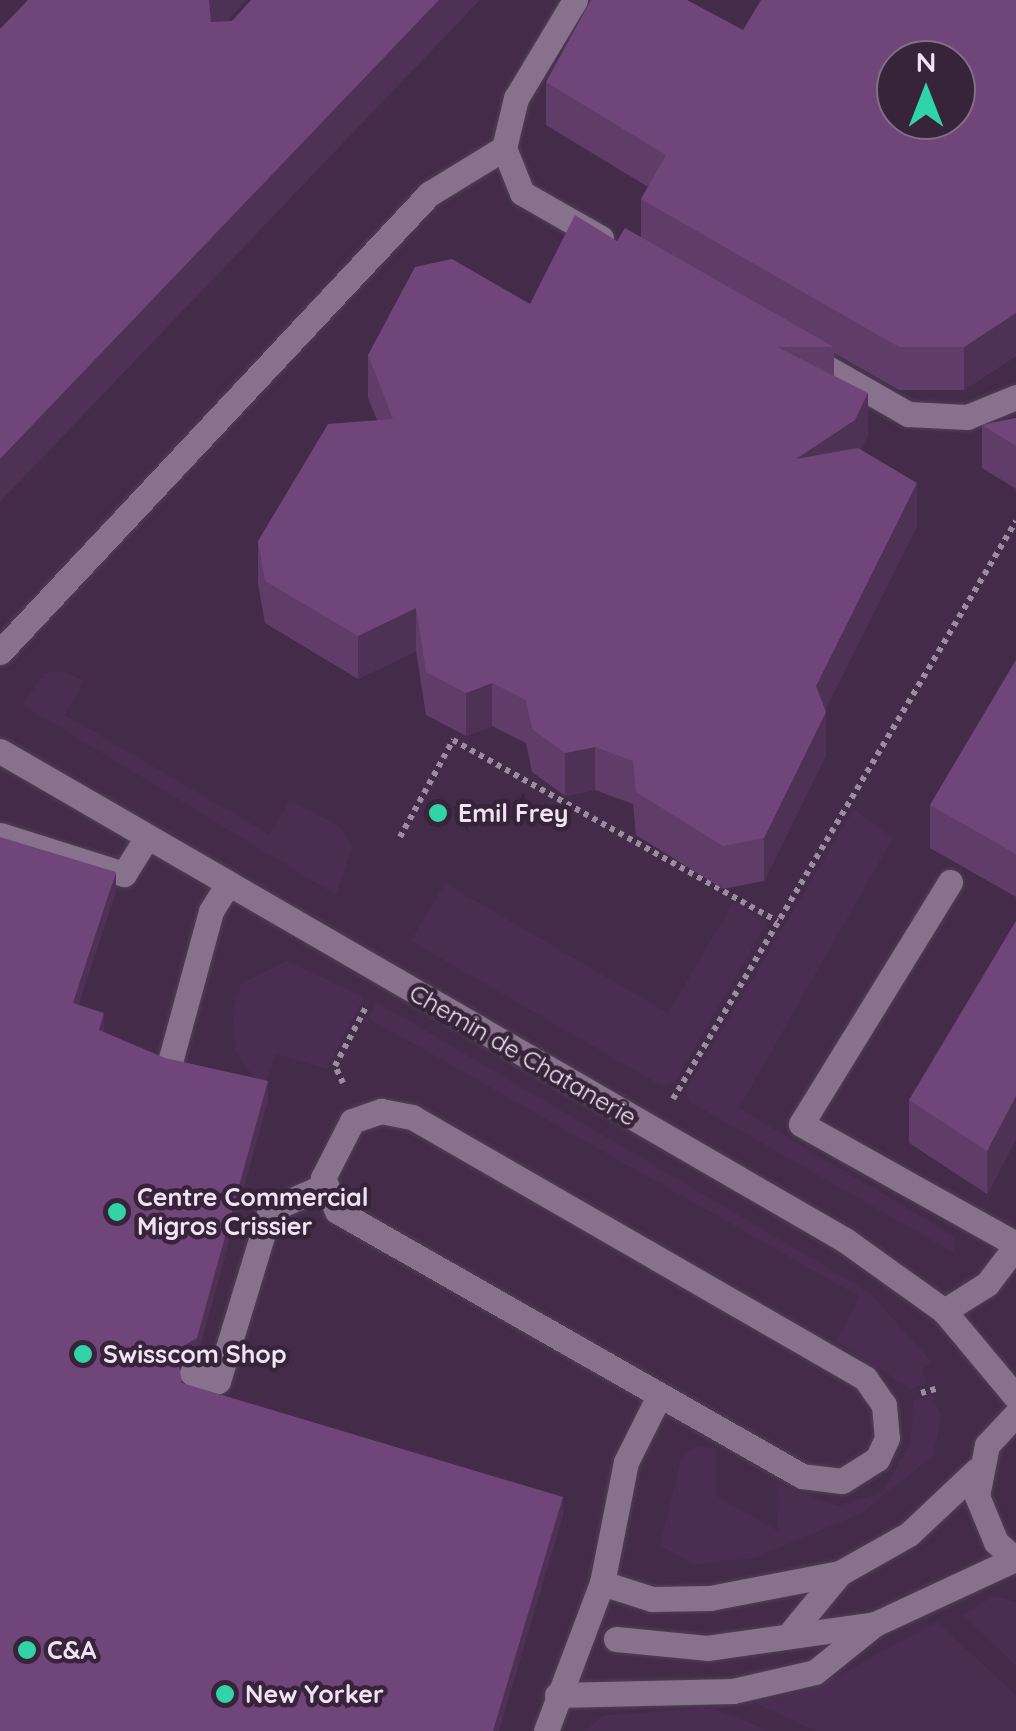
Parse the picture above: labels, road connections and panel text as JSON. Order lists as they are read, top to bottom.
{
  "streets": {
    "street": ["Chemin de Chatanerie"]
  },
  "places": [
    "Emil Frey",
    "Centre Commercial Migros Crissier",
    "Swisscom Shop",
    "C&A",
    "New Yorker"
  ],
  "north": "top"
}
